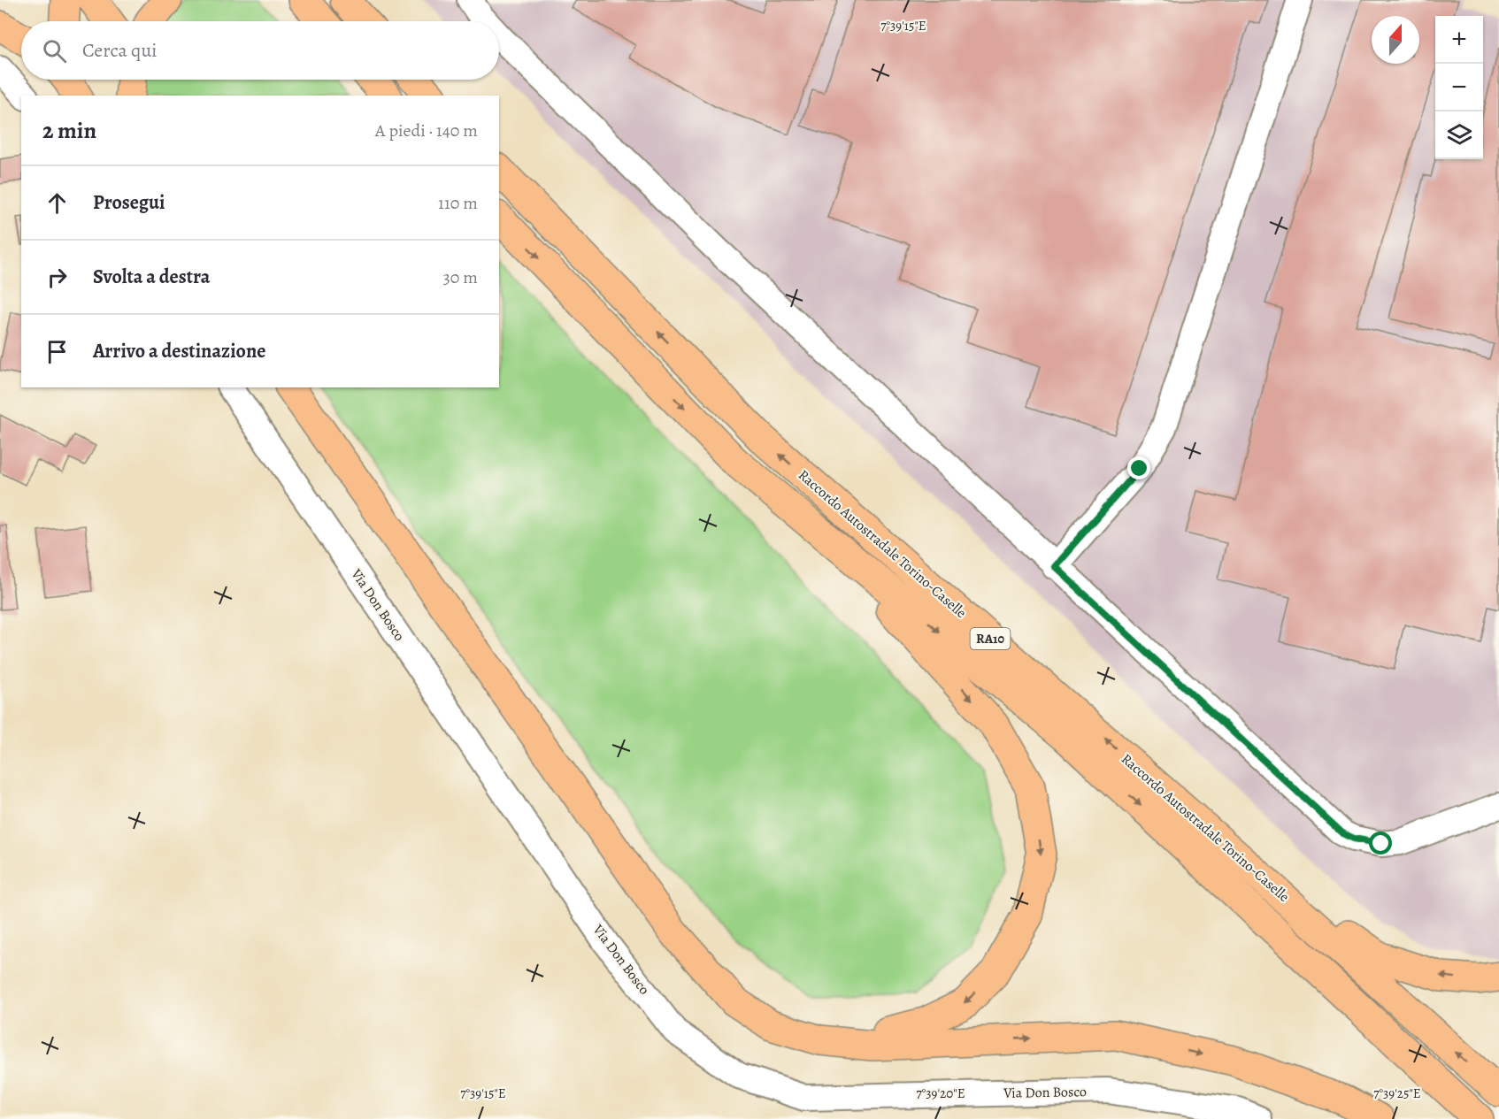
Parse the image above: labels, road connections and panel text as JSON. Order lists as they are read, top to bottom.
{
  "streets": {
    "highway": ["Raccordo Autostradale Torino-Caselle", "RA10"],
    "street": ["Via Don Bosco"]
  },
  "north": "top",
  "page": {
    "map_buttons": ["+", "−"],
    "search": "Cerca qui",
    "heading": ["2 min", "A piedi · 140 m"],
    "list": [
      ["Prosegui", "110 m"],
      ["Svolta a destra", "30 m"],
      "Arrivo a destinazione"
    ]
  },
  "coordinates": ["7°39'15\"E", "7°39'20\"E", "7°39'25\"E"]
}
